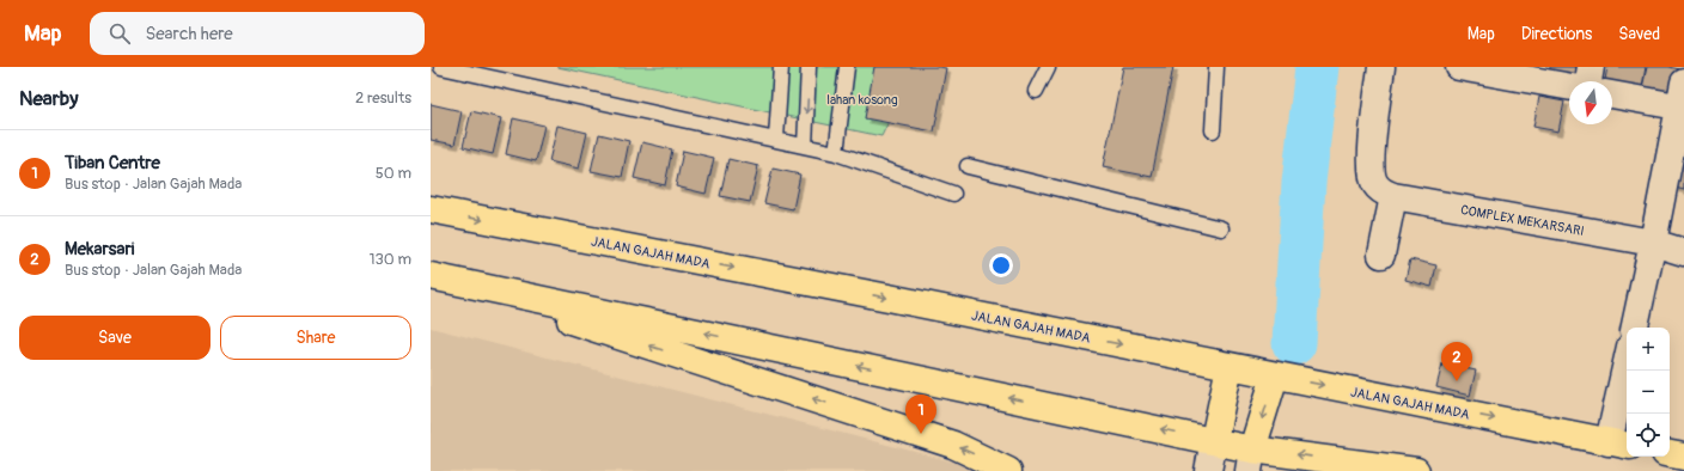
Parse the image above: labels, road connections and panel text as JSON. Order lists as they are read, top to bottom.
{
  "streets": {
    "highway": ["JALAN GAJAH MADA"],
    "street": ["COMPLEX MEKARSARI"]
  },
  "parks": ["lahan kosong"],
  "north": "bottom",
  "page": {
    "header": "Map",
    "search": "Search here",
    "nav": ["Map", "Directions", "Saved"],
    "heading": ["Nearby", "2 results"],
    "list": [
      {
        "mark": "1",
        "name": "Tiban Centre",
        "note": "Bus stop · Jalan Gajah Mada",
        "value": "50 m"
      },
      {
        "mark": "2",
        "name": "Mekarsari",
        "note": "Bus stop · Jalan Gajah Mada",
        "value": "130 m"
      }
    ],
    "buttons": ["Save", "Share"],
    "map_buttons": ["+", "−"],
    "pins": ["2", "1"]
  }
}
